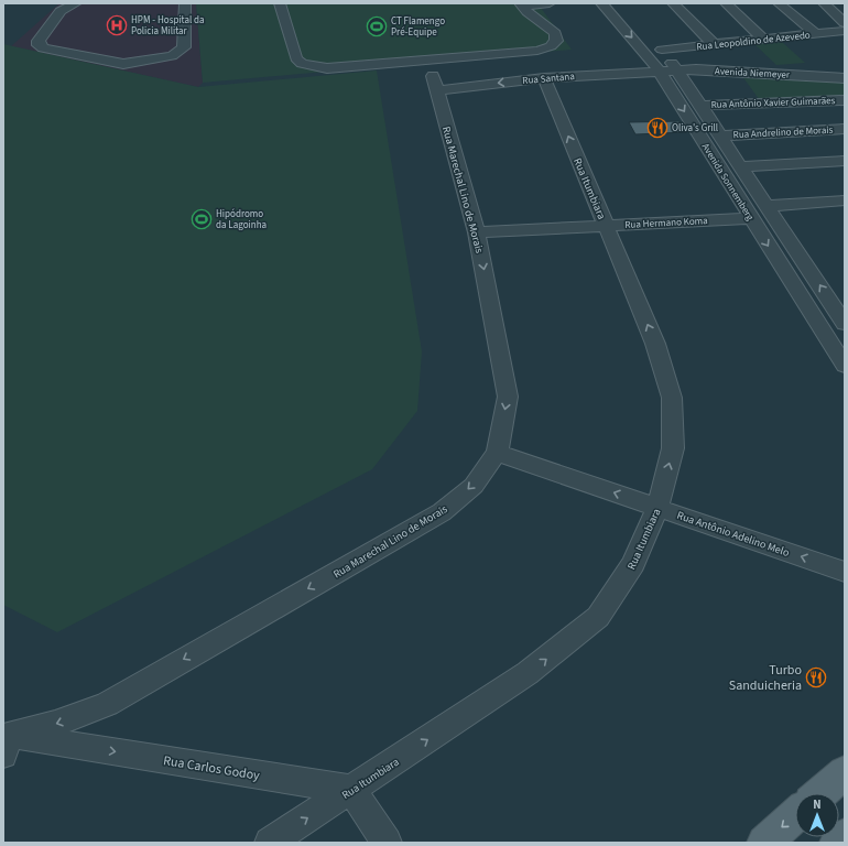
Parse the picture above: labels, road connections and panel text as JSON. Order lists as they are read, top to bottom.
{
  "streets": {
    "street": [
      "Rua Leopoldino de Azevedo",
      "Avenida Niemeyer",
      "Rua Santana",
      "Rua Antônio Xavier Guimarães",
      "Rua Andrelino de Morais",
      "Avenida Sonnemberg",
      "Rua Itumbiara",
      "Rua Marechal Lino de Morais",
      "Rua Hermano Koma",
      "Rua Antônio Adelino Melo",
      "Rua Carlos Godoy"
    ]
  },
  "crossings": [
    ["Rua Leopoldino de Azevedo", "Avenida Sonnemberg"],
    ["Avenida Niemeyer", "Rua Santana"],
    ["Avenida Niemeyer", "Avenida Sonnemberg"],
    ["Rua Santana", "Avenida Sonnemberg"],
    ["Rua Santana", "Rua Itumbiara"],
    ["Rua Santana", "Rua Marechal Lino de Morais"],
    ["Rua Antônio Xavier Guimarães", "Avenida Sonnemberg"],
    ["Rua Andrelino de Morais", "Avenida Sonnemberg"],
    ["Avenida Sonnemberg", "Rua Hermano Koma"],
    ["Rua Itumbiara", "Rua Hermano Koma"],
    ["Rua Itumbiara", "Rua Antônio Adelino Melo"],
    ["Rua Itumbiara", "Rua Carlos Godoy"],
    ["Rua Marechal Lino de Morais", "Rua Hermano Koma"],
    ["Rua Marechal Lino de Morais", "Rua Antônio Adelino Melo"],
    ["Rua Marechal Lino de Morais", "Rua Carlos Godoy"]
  ],
  "one_way": [
    "Rua Santana",
    "Rua Itumbiara",
    "Rua Marechal Lino de Morais",
    "Rua Antônio Adelino Melo",
    "Rua Carlos Godoy"
  ],
  "places": {
    "hospital": ["HPM - Hospital da Policia Militar"],
    "sports": ["CT Flamengo Pré-Equipe", "Hipódromo da Lagoinha"],
    "restaurant": ["Oliva's Grill", "Turbo Sanduicheria"]
  },
  "north": "top"
}
